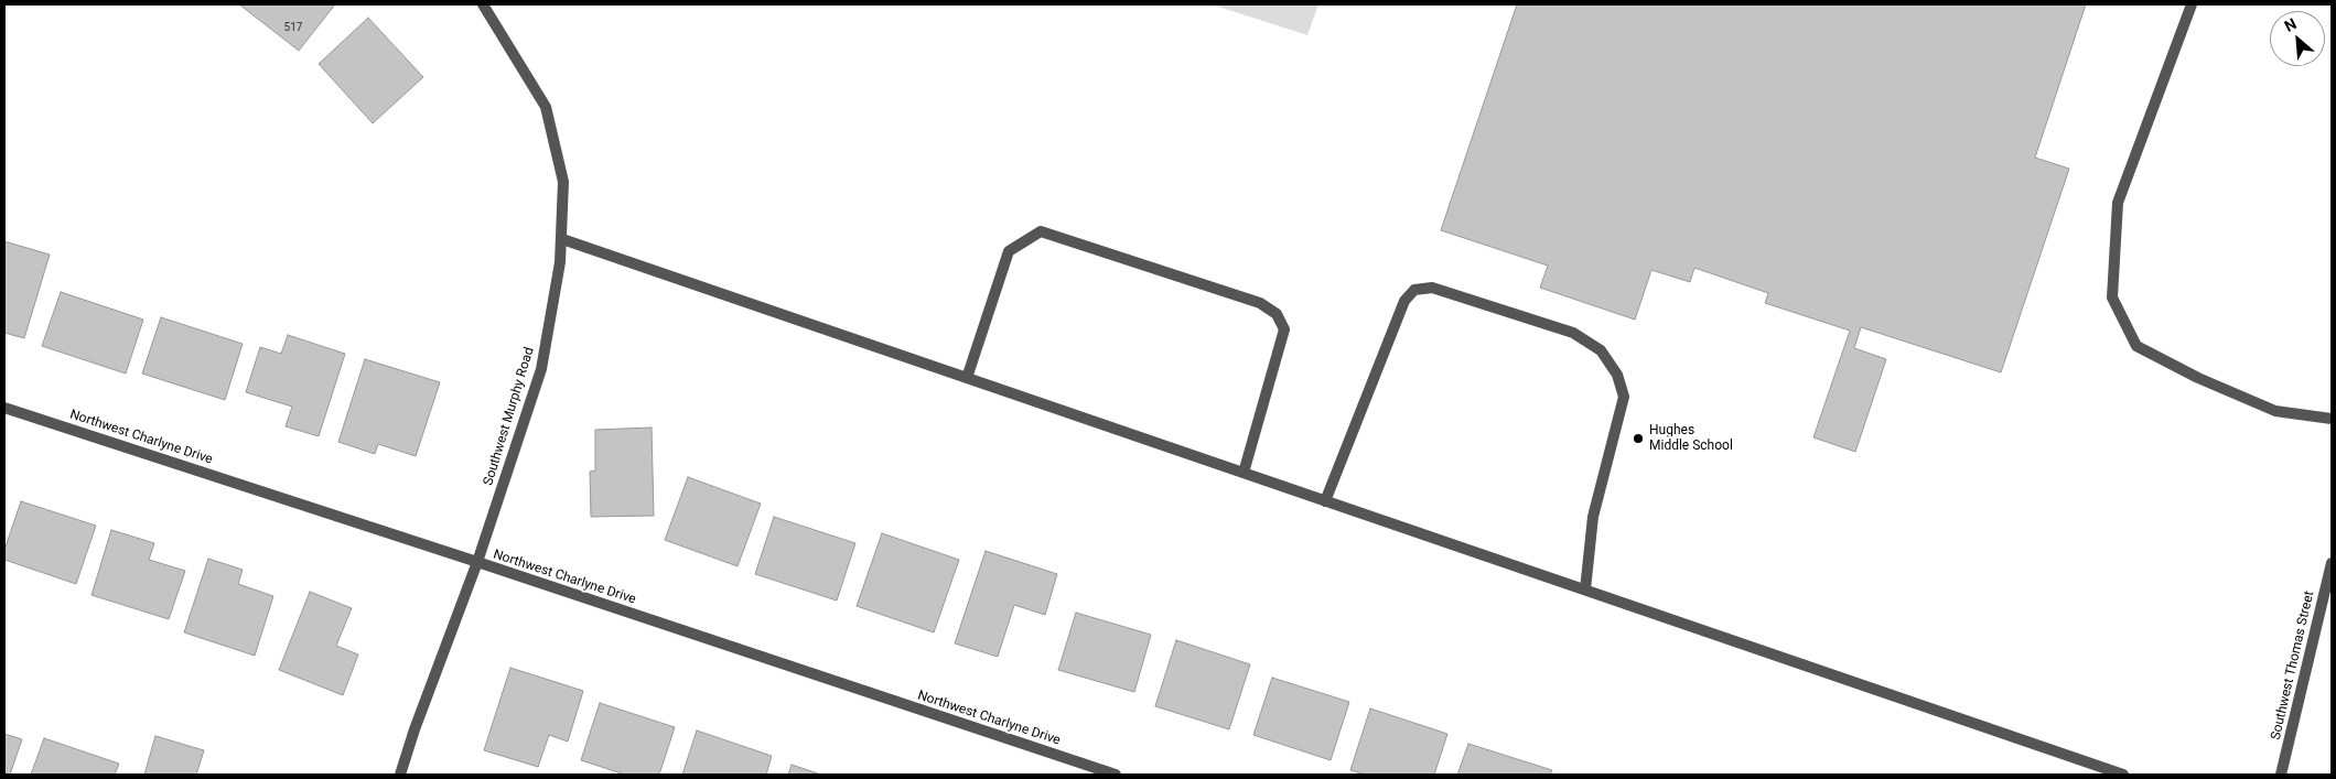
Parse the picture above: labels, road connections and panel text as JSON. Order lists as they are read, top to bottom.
{
  "streets": {
    "street": ["Southwest Murphy Road", "Northwest Charlyne Drive", "Southwest Thomas Street"]
  },
  "crossings": [
    ["Southwest Murphy Road", "Northwest Charlyne Drive"]
  ],
  "places": ["Hughes Middle School"],
  "house_numbers": ["517"],
  "north": "top left"
}
